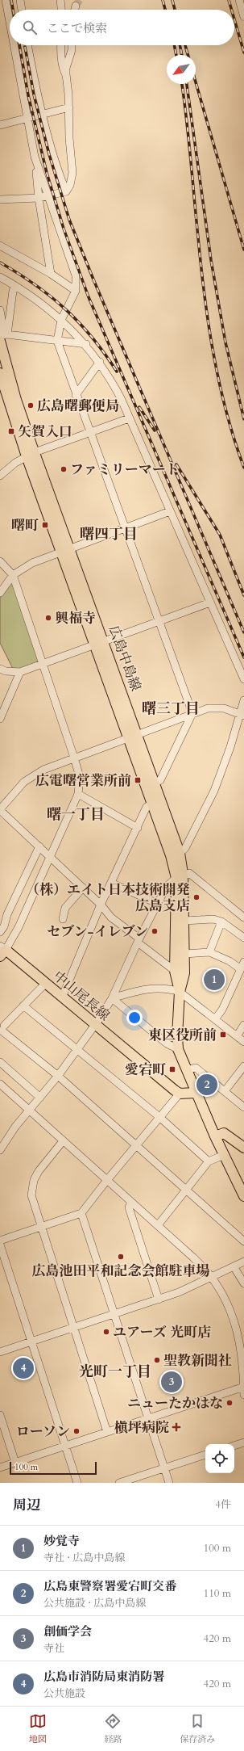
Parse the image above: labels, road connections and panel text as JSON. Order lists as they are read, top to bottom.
{
  "streets": {
    "main road": ["広島中島線", "中山尾長線"]
  },
  "districts": [
    "曙四丁目",
    "曙三丁目",
    "曙一丁目",
    "光町一丁目"
  ],
  "places": {
    "other": [
      "広島曙郵便局",
      "ファミリーマート",
      "興福寺",
      "（株）エイト日本技術開発 広島支店",
      "セブン-イレブン",
      "広島池田平和記念会館駐車場",
      "ユアーズ 光町店",
      "聖教新聞社",
      "ニューたかはな",
      "ローソン"
    ],
    "transit": [
      "矢賀入口",
      "曙町",
      "広電曙営業所前",
      "東区役所前",
      "愛宕町"
    ],
    "health": ["槇坪病院"]
  },
  "scale_bar": "100 m",
  "north": "bottom left",
  "page": {
    "search": "ここで検索",
    "pins": [
      "1",
      "2",
      "4",
      "3"
    ],
    "scale": "100 m",
    "heading": ["周辺", "4件"],
    "list": [
      {
        "mark": "1",
        "name": "妙覚寺",
        "note": "寺社 · 広島中島線",
        "value": "100 m"
      },
      {
        "mark": "2",
        "name": "広島東警察署愛宕町交番",
        "note": "公共施設 · 広島中島線",
        "value": "110 m"
      },
      {
        "mark": "3",
        "name": "創価学会",
        "note": "寺社",
        "value": "420 m"
      },
      {
        "mark": "4",
        "name": "広島市消防局東消防署",
        "note": "公共施設",
        "value": "420 m"
      }
    ],
    "nav": ["地図", "経路", "保存済み"]
  }
}
